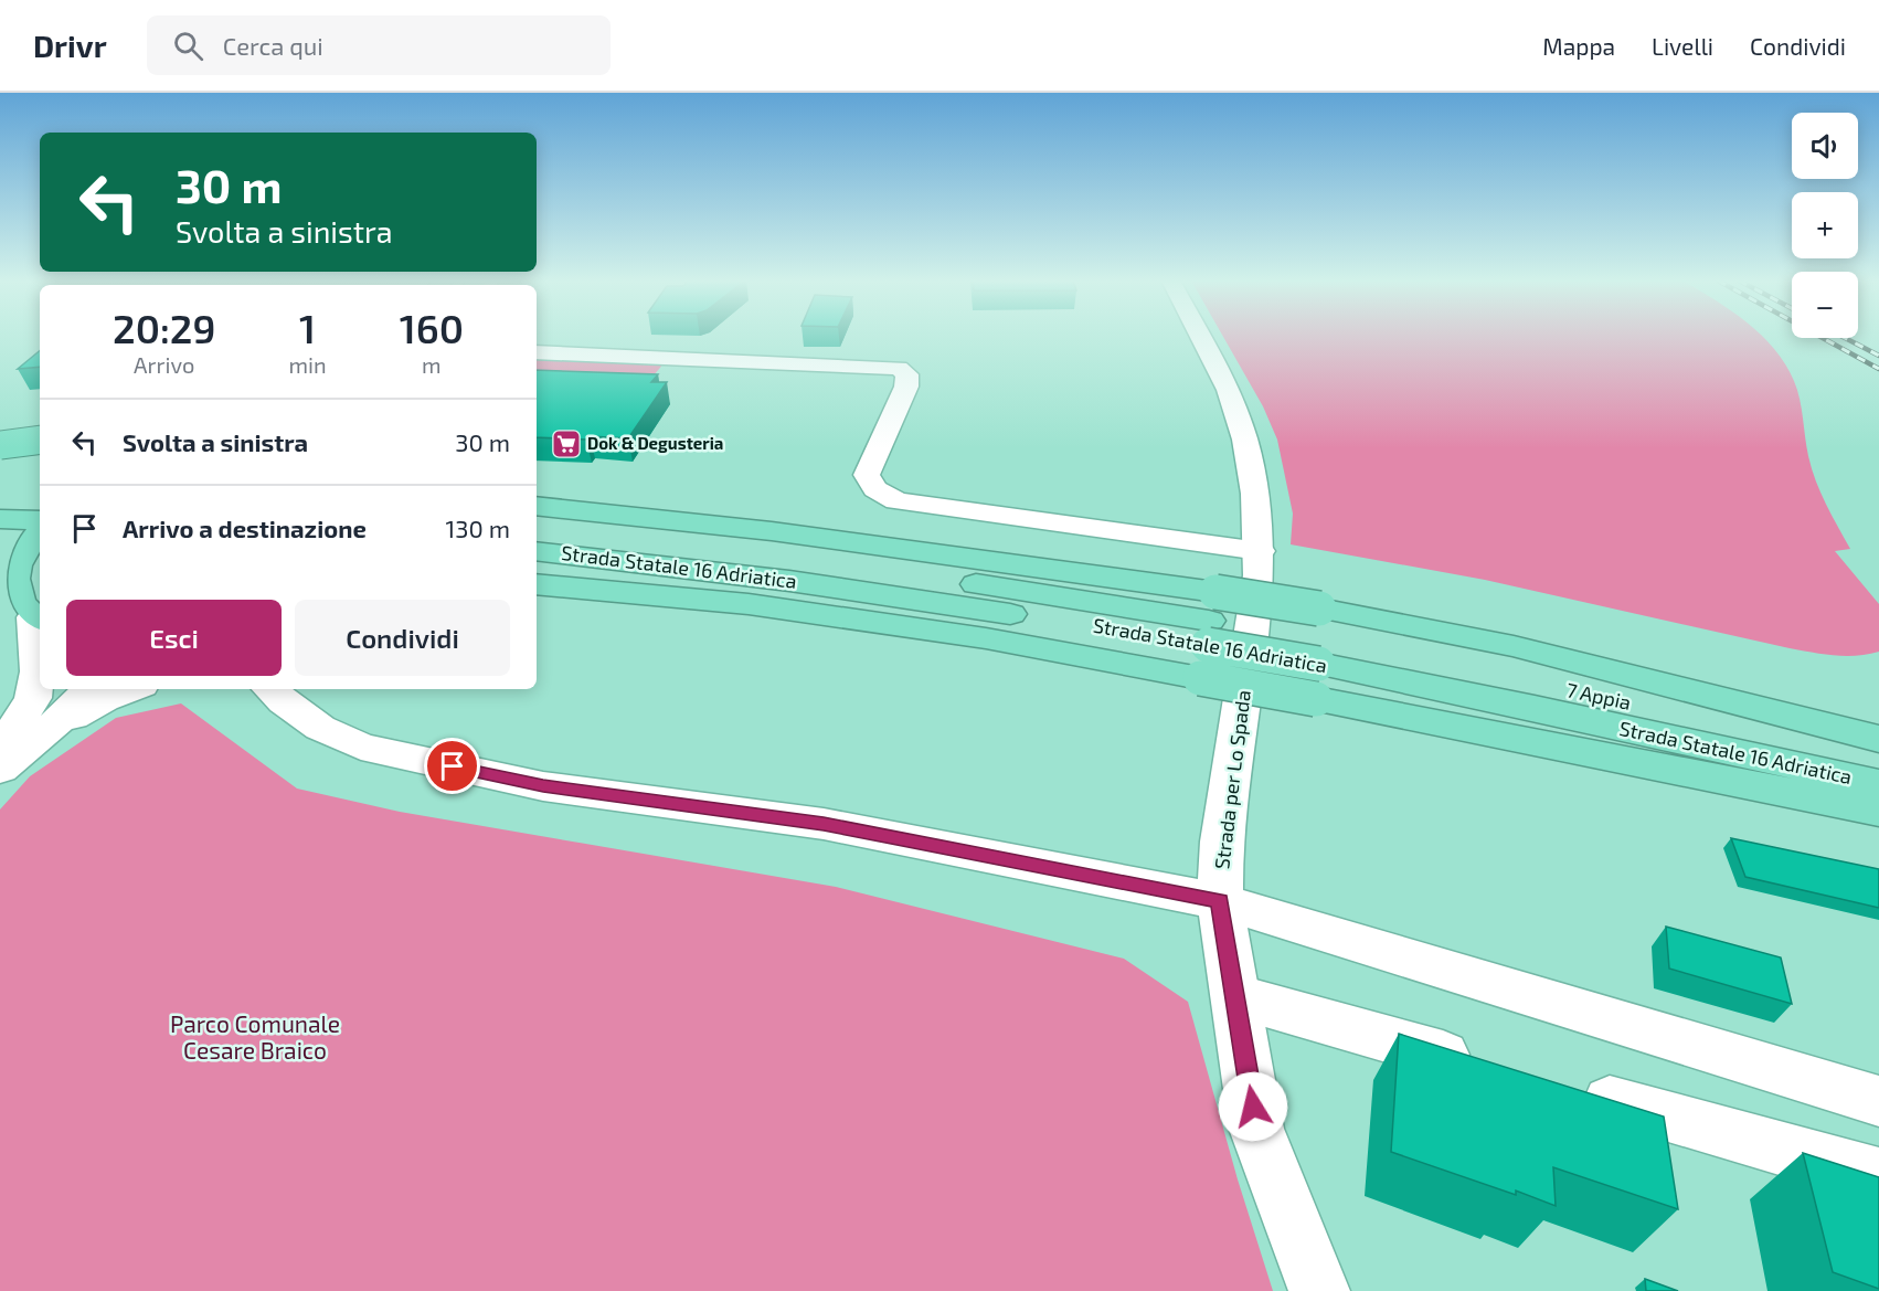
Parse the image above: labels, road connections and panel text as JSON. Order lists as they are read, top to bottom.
{
  "streets": {
    "highway": ["Strada Statale 16 Adriatica", "7 Appia"],
    "street": ["Strada per Lo Spada"]
  },
  "crossings": [
    ["Strada Statale 16 Adriatica", "7 Appia"]
  ],
  "parks": ["Parco Comunale Cesare Braico"],
  "places": {
    "supermarket": ["Dok & Degusteria"]
  },
  "page": {
    "header": "Drivr",
    "search": "Cerca qui",
    "nav": ["Mappa", "Livelli", "Condividi"],
    "map_buttons": ["+", "−"],
    "turn": ["30 m", "Svolta a sinistra"],
    "eta": [
      "20:29",
      "Arrivo",
      "1",
      "min",
      "160",
      "m"
    ],
    "list": [
      {
        "name": "Svolta a sinistra",
        "value": "30 m"
      },
      {
        "name": "Arrivo a destinazione",
        "value": "130 m"
      }
    ],
    "buttons": ["Esci", "Condividi"]
  }
}
